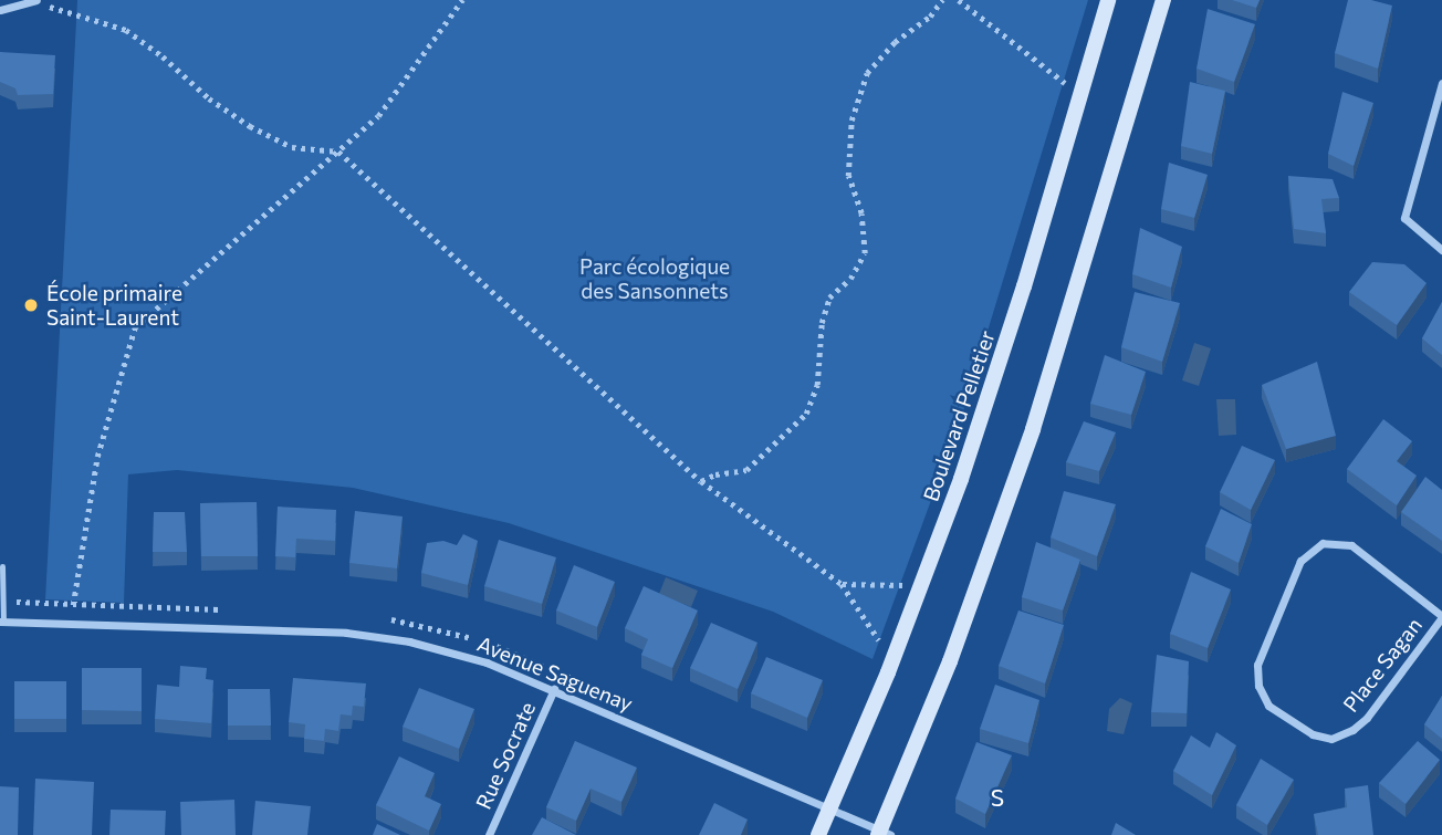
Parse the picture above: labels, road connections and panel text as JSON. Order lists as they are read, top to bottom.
{
  "streets": {
    "street": [
      "Boulevard Pelletier",
      "Place Sagan",
      "Avenue Saguenay",
      "Rue Socrate"
    ]
  },
  "crossings": [
    ["Boulevard Pelletier", "Avenue Saguenay"],
    ["Avenue Saguenay", "Rue Socrate"]
  ],
  "districts": ["S"],
  "parks": ["Parc écologique des Sansonnets"],
  "places": ["École primaire Saint-Laurent"]
}
